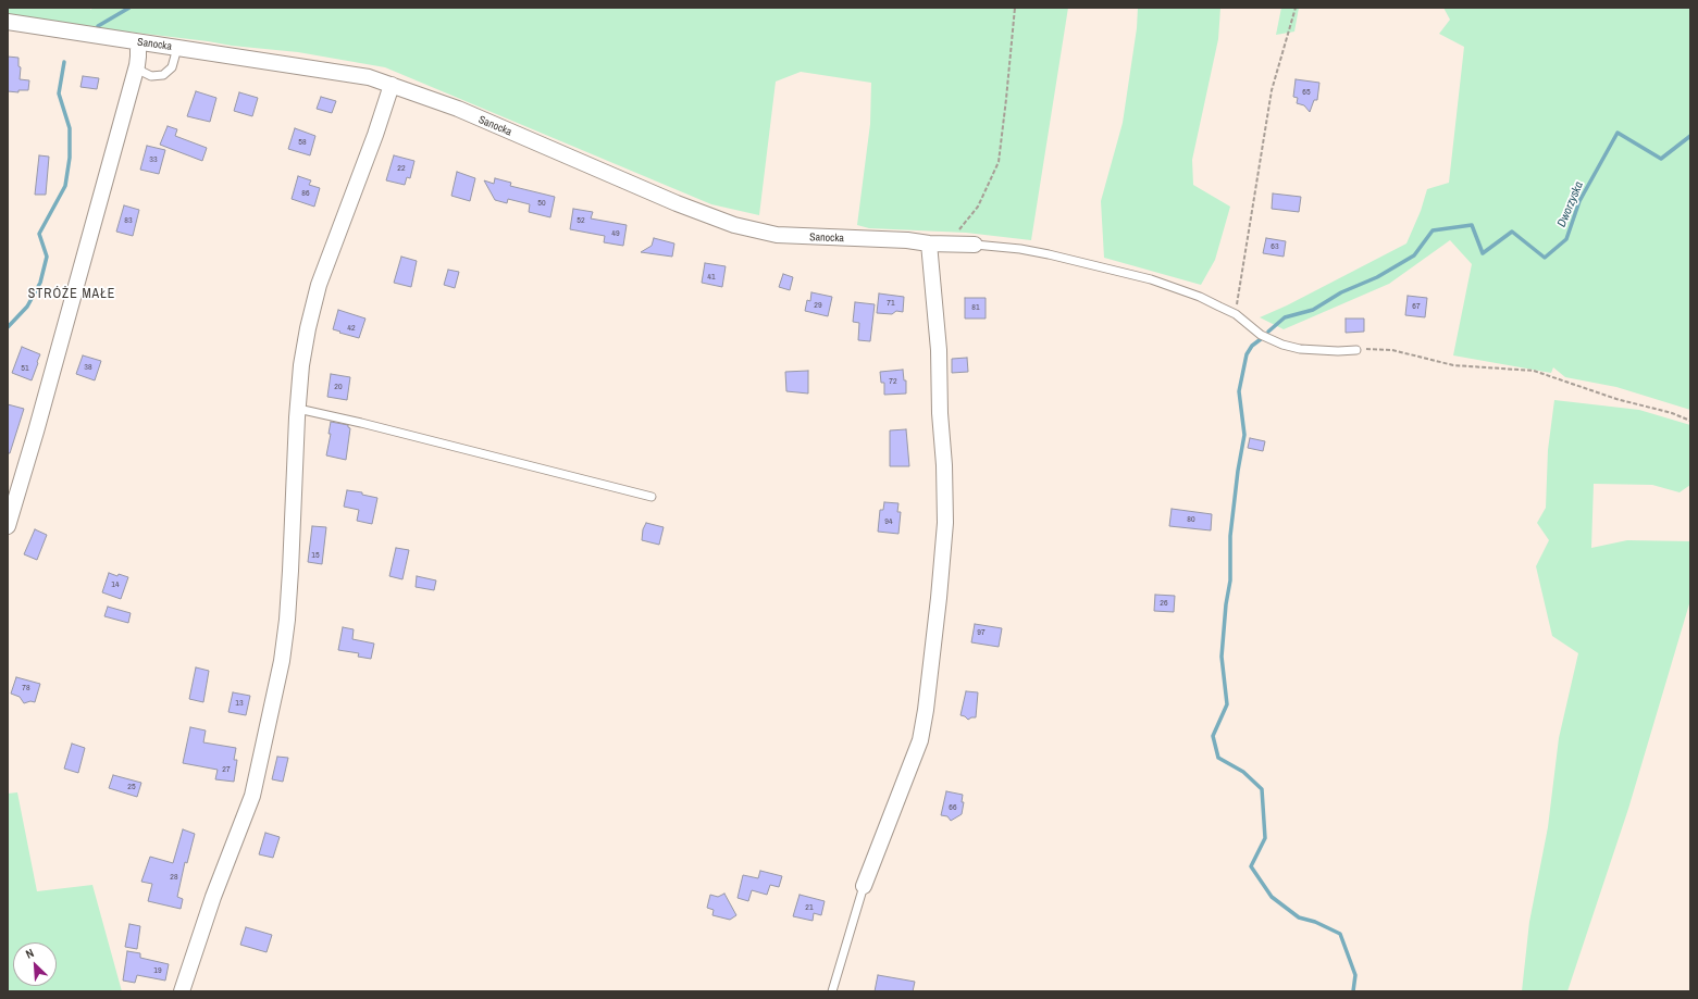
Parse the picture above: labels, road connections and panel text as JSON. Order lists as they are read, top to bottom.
{
  "streets": {
    "street": ["Sanocka"]
  },
  "districts": ["STRÓŻE MAŁE"],
  "water": ["Dworzyska"],
  "house_numbers": [
    "65",
    "58",
    "33",
    "22",
    "86",
    "50",
    "83",
    "52",
    "49",
    "63",
    "41",
    "71",
    "29",
    "67",
    "81",
    "42",
    "38",
    "51",
    "72",
    "20",
    "80",
    "94",
    "15",
    "14",
    "26",
    "97",
    "78",
    "13",
    "27",
    "25",
    "66",
    "28",
    "21",
    "19"
  ],
  "north": "top left"
}
